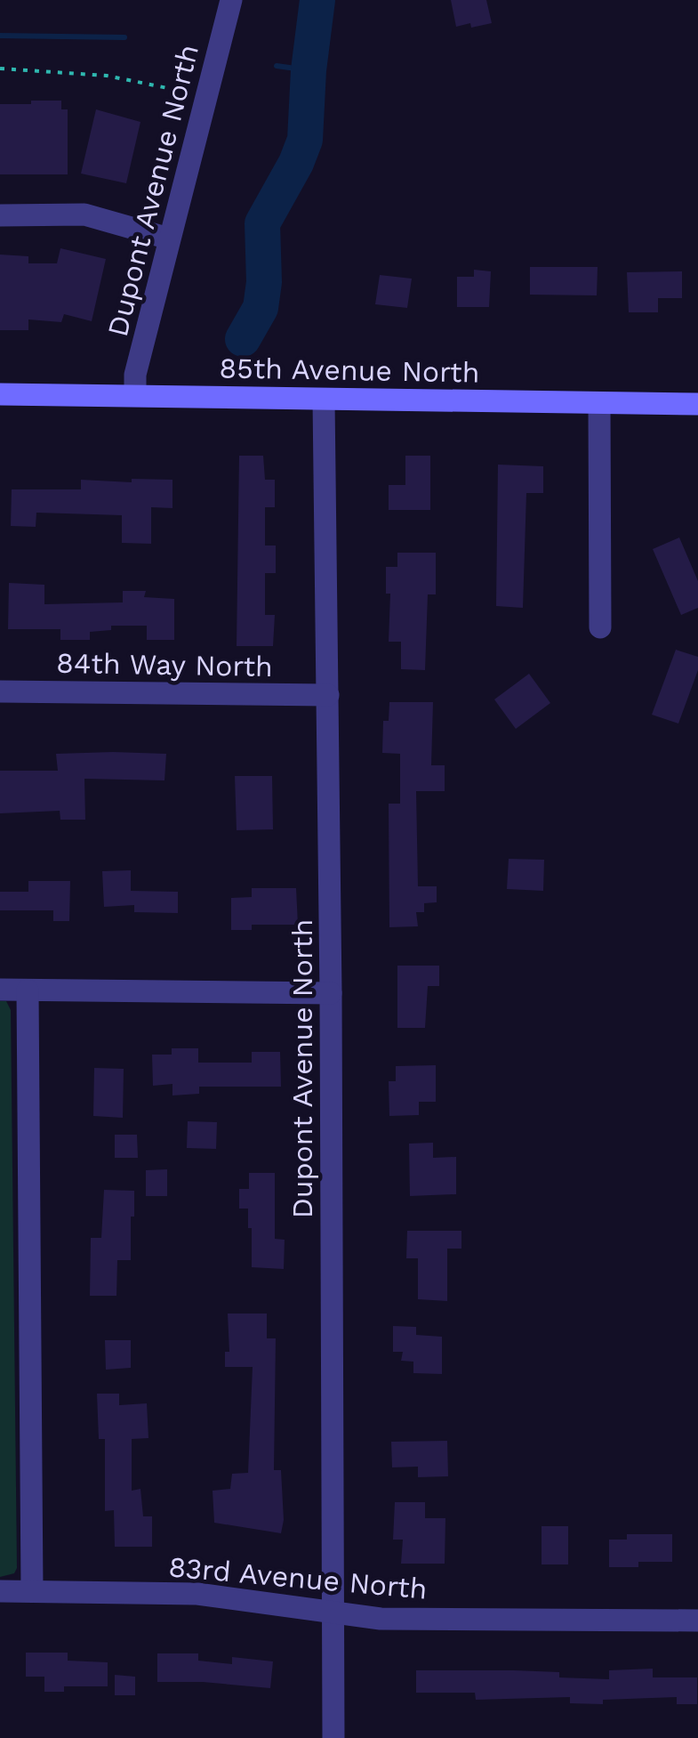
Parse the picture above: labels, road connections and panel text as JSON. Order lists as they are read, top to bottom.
{
  "streets": {
    "street": [
      "Dupont Avenue North",
      "85th Avenue North",
      "84th Way North",
      "83rd Avenue North"
    ]
  },
  "crossings": [
    ["Dupont Avenue North", "85th Avenue North"],
    ["Dupont Avenue North", "84th Way North"],
    ["Dupont Avenue North", "83rd Avenue North"]
  ]
}
